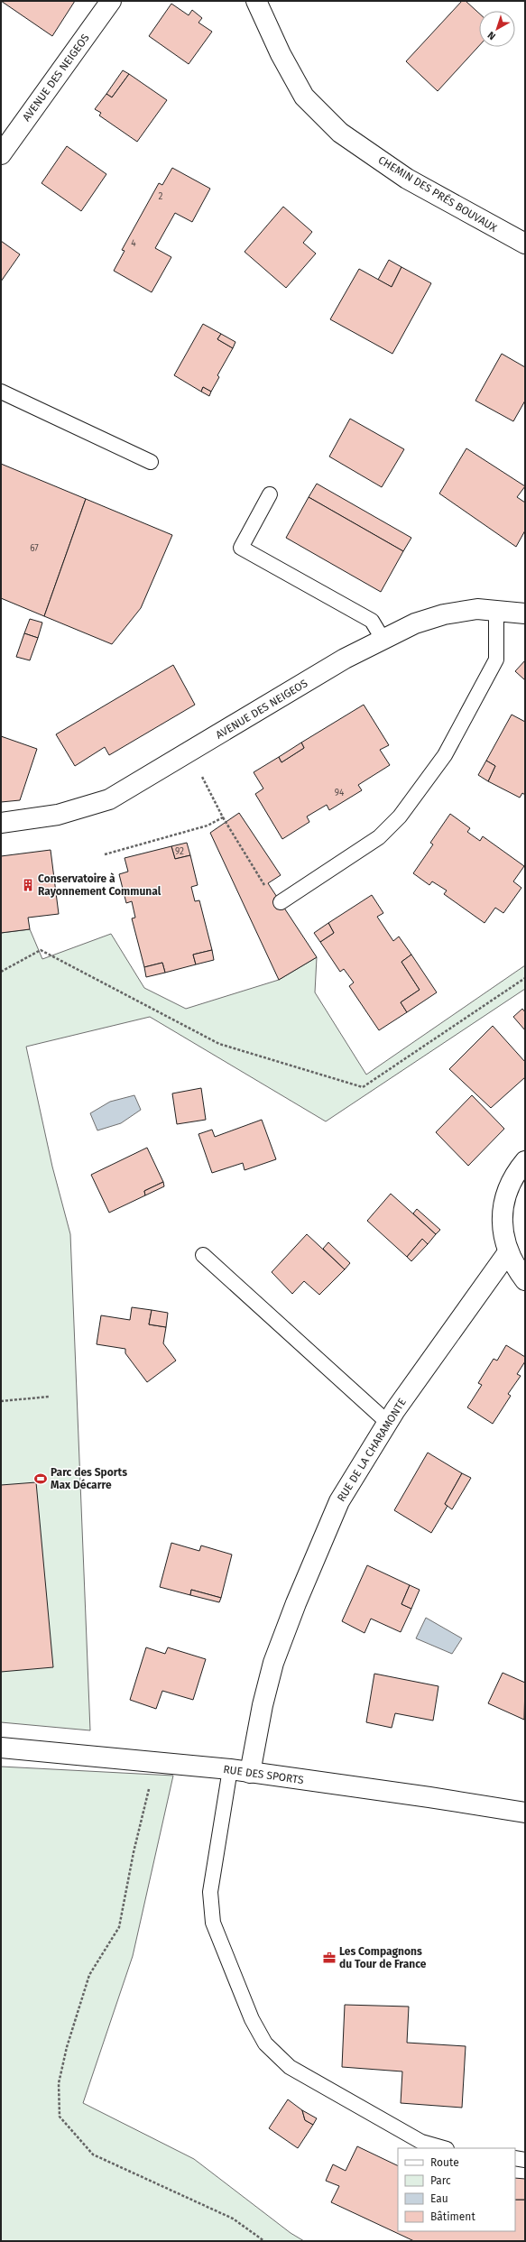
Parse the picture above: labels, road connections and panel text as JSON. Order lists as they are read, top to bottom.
{
  "streets": {
    "street": [
      "AVENUE DES NEIGEOS",
      "CHEMIN DES PRÉS BOUVAUX",
      "RUE DE LA CHARAMONTE",
      "RUE DES SPORTS"
    ]
  },
  "crossings": [
    ["RUE DE LA CHARAMONTE", "RUE DES SPORTS"]
  ],
  "places": {
    "building": ["Conservatoire à Rayonnement Communal"],
    "sports": ["Parc des Sports Max Décarre"],
    "office": ["Les Compagnons du Tour de France"]
  },
  "house_numbers": [
    "2",
    "4",
    "67",
    "94",
    "92"
  ],
  "legend": [
    "Route",
    "Parc",
    "Eau",
    "Bâtiment"
  ],
  "north": "bottom left"
}
